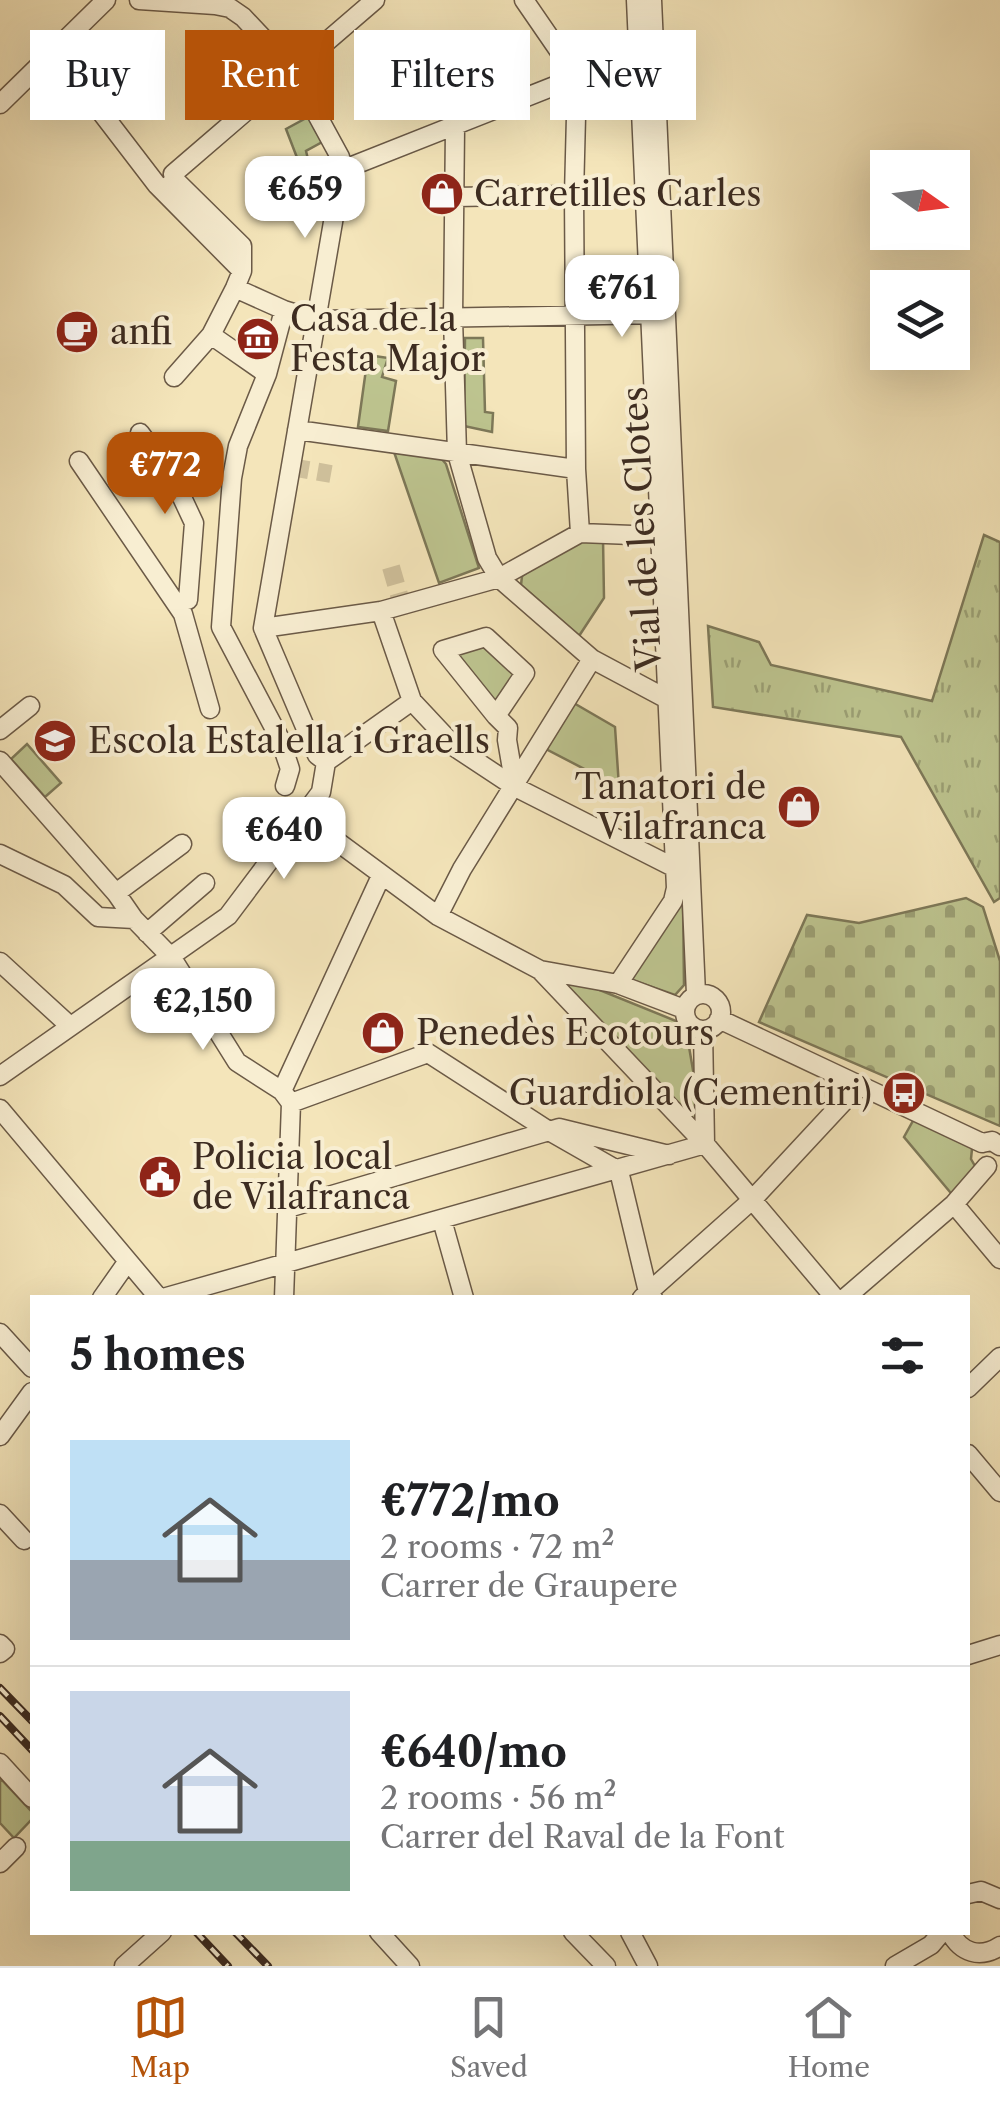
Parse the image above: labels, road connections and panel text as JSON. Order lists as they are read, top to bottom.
{
  "streets": {
    "street": ["Vial de les Clotes"]
  },
  "places": {
    "shop": ["Carretilles Carles", "Tanatori de Vilafranca", "Penedès Ecotours"],
    "cafe": ["anfi"],
    "museum": ["Casa de la Festa Major"],
    "school or university": ["Escola Estalella i Graells"],
    "bus stop": ["Guardiola (Cementiri)"],
    "public building": ["Policia local de Vilafranca"]
  },
  "north": "right",
  "page": {
    "chip": [
      "Buy",
      "Rent",
      "Filters",
      "New"
    ],
    "price": [
      "€659",
      "€761",
      "€772",
      "€640",
      "€2,150"
    ],
    "heading": "5 homes",
    "list": [
      {
        "name": "€772/mo",
        "note": "2 rooms · 72 m² · Carrer de Graupere"
      },
      {
        "name": "€640/mo",
        "note": "2 rooms · 56 m² · Carrer del Raval de la Font"
      }
    ],
    "tabs": ["Map", "Saved", "Home"]
  }
}
